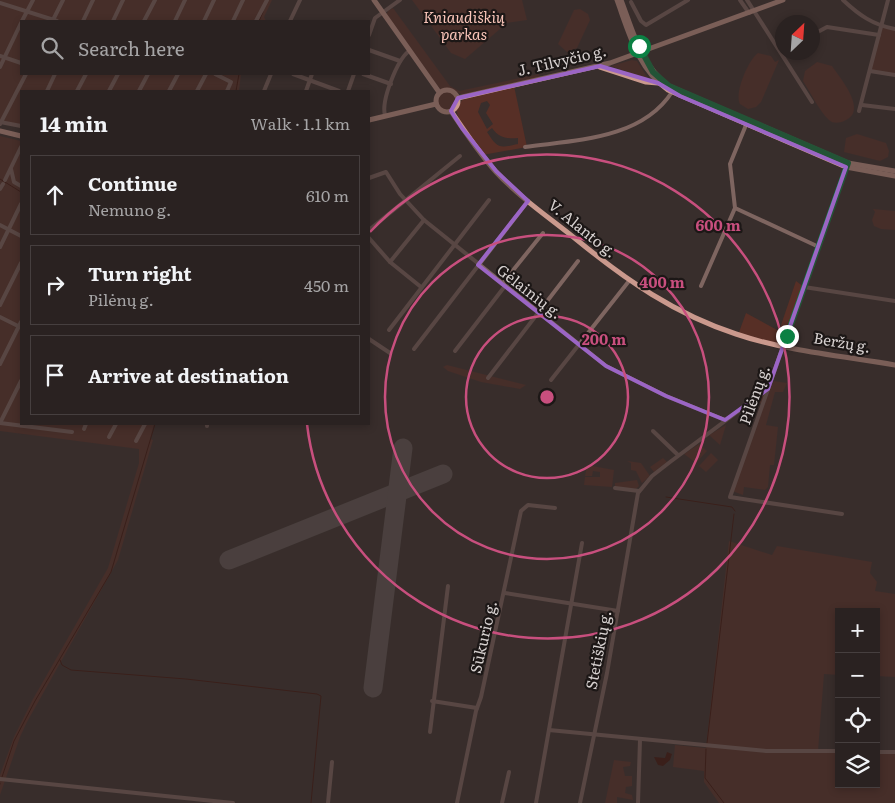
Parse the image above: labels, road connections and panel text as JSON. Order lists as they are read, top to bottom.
{
  "streets": {
    "main road": ["J. Tilvyčio g.", "V. Alanto g.", "Beržų g."],
    "street": [
      "Gėlainių g.",
      "Pilėnų g.",
      "Sūkurio g.",
      "Stetiškių g."
    ]
  },
  "crossings": [
    ["J. Tilvyčio g.", "V. Alanto g."],
    ["V. Alanto g.", "Beržų g."],
    ["V. Alanto g.", "Pilėnų g."],
    ["Beržų g.", "Pilėnų g."]
  ],
  "parks": ["Kniaudiškių parkas"],
  "north": "top right",
  "page": {
    "search": "Search here",
    "heading": ["14 min", "Walk · 1.1 km"],
    "list": [
      ["Continue", "Nemuno g.", "610 m"],
      ["Turn right", "Pilėnų g.", "450 m"],
      "Arrive at destination"
    ],
    "map_buttons": ["+", "−"]
  },
  "rings": ["600 m", "400 m", "200 m"]
}
